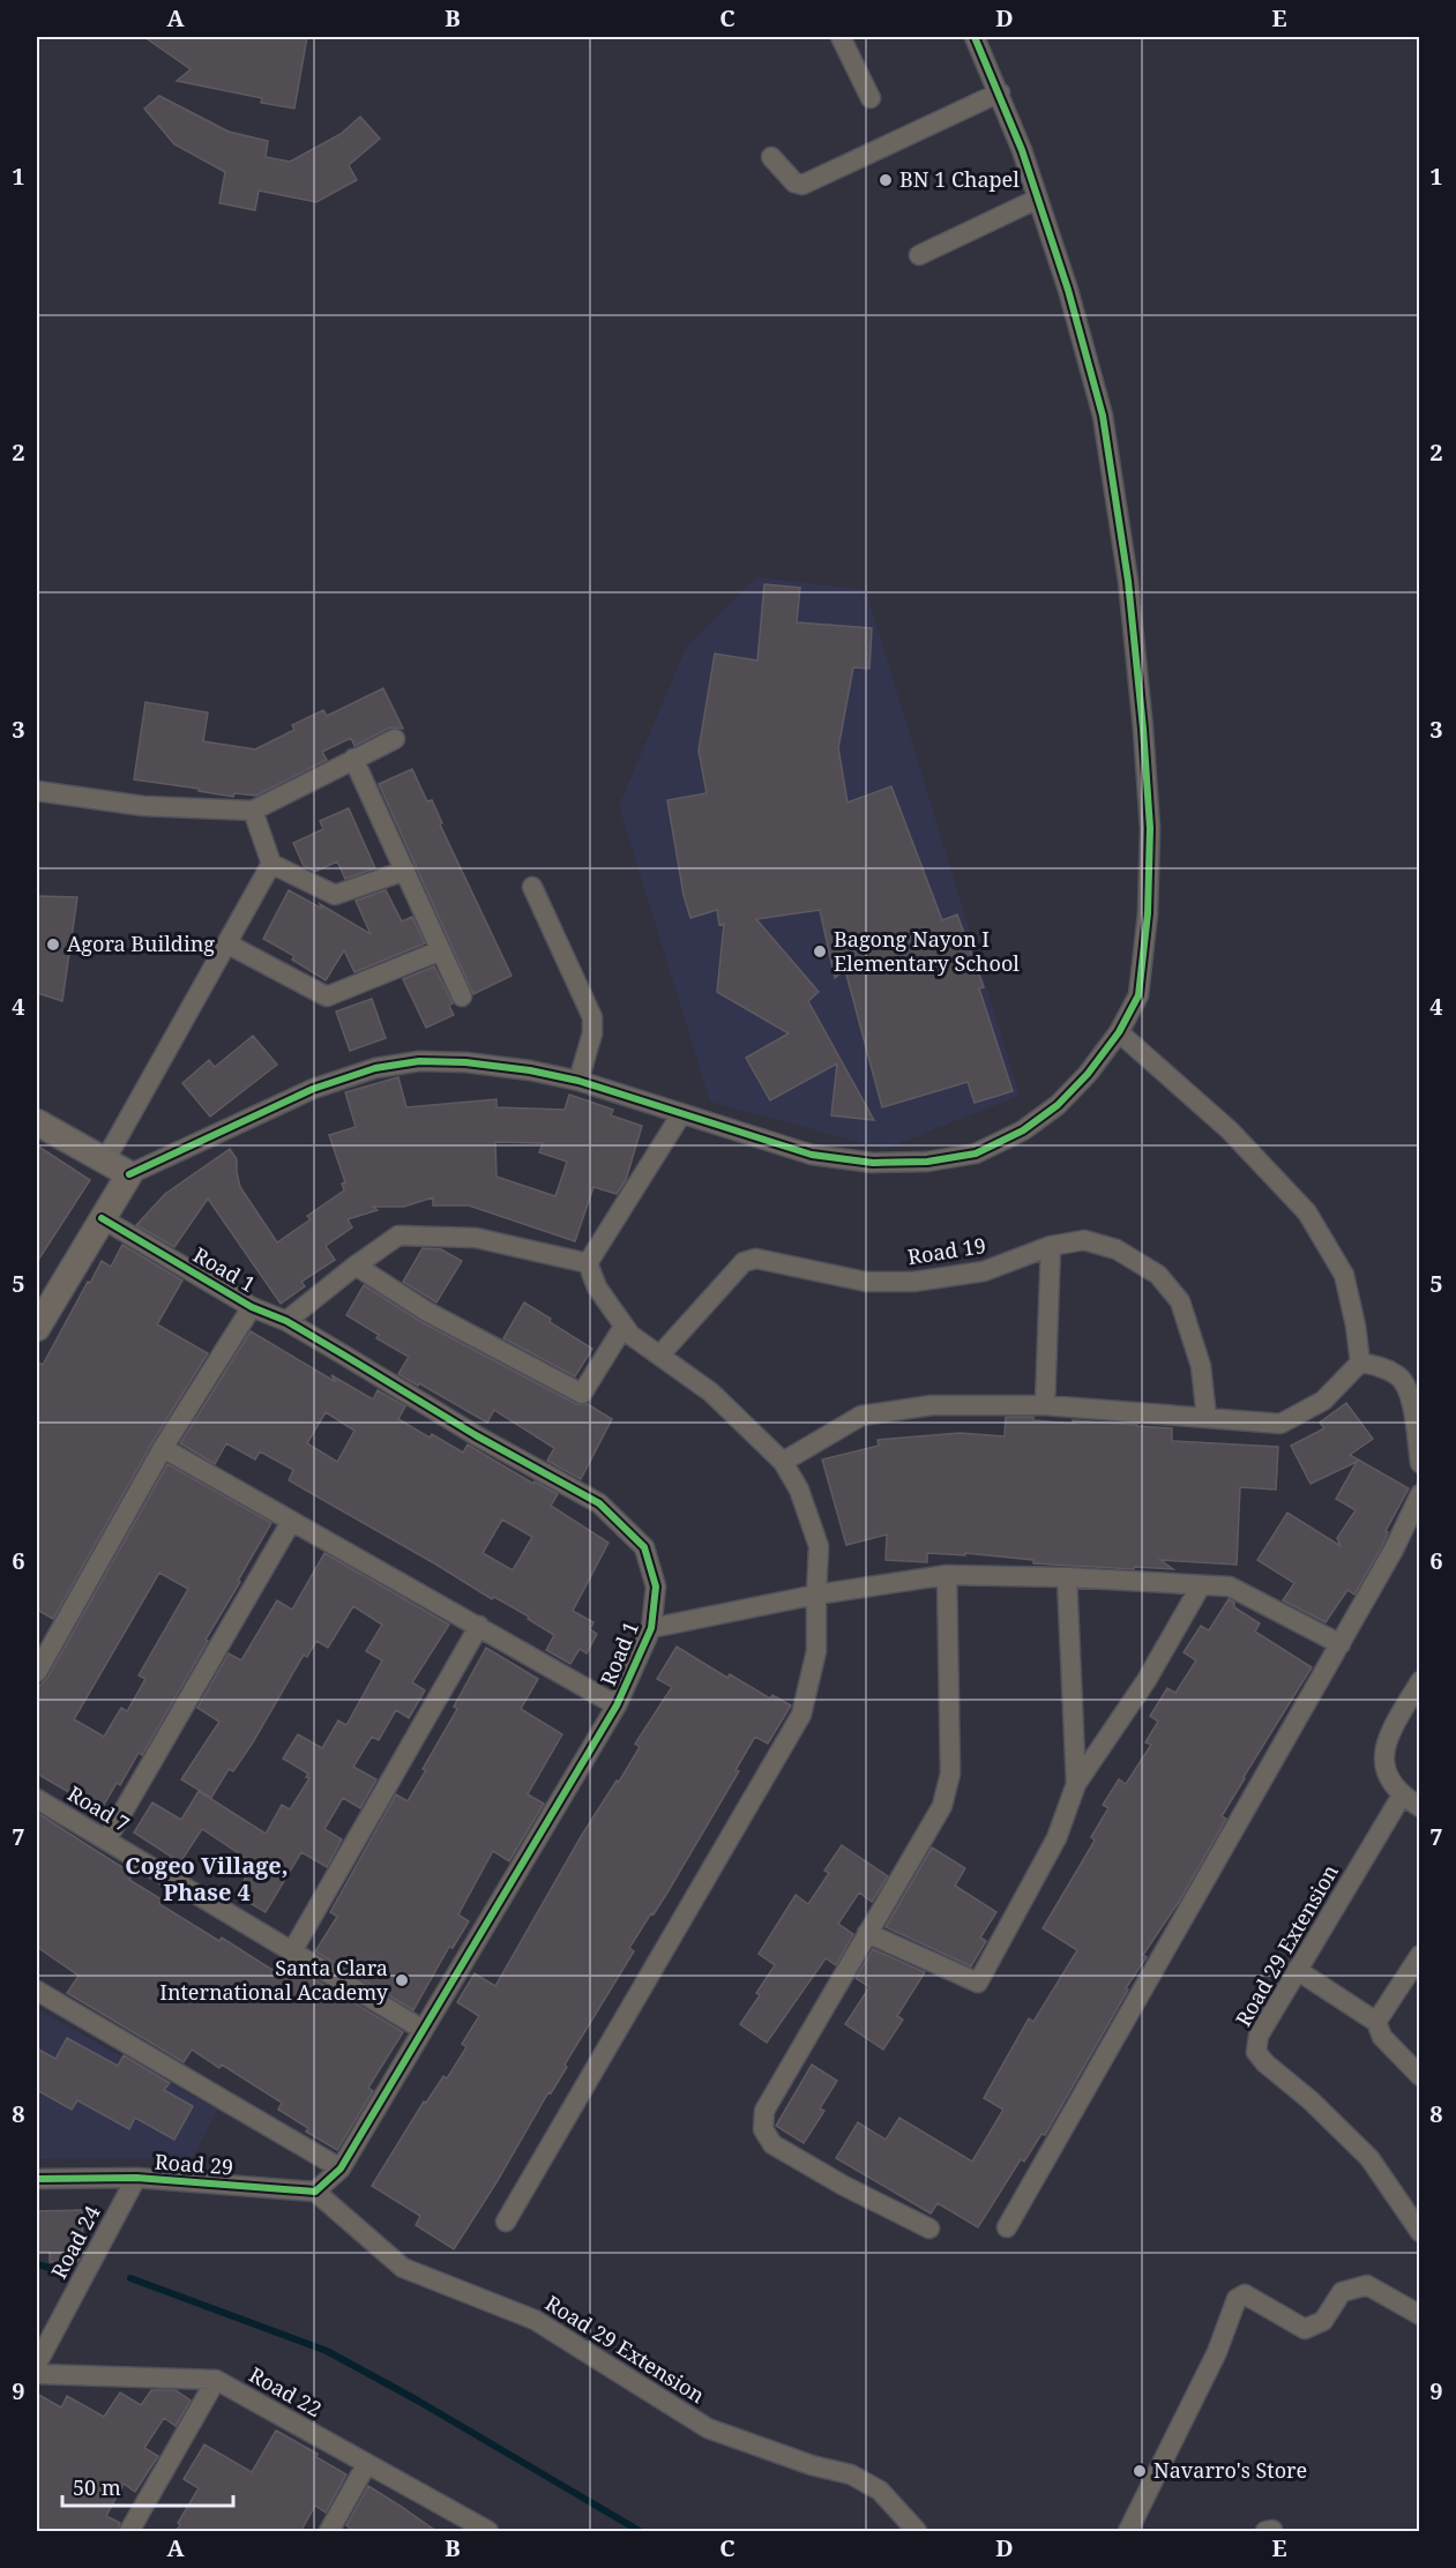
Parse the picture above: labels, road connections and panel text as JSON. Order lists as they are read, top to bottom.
{
  "streets": {
    "street": [
      "Road 19",
      "Road 1",
      "Road 7",
      "Road 29 Extension",
      "Road 29",
      "Road 24",
      "Road 22"
    ]
  },
  "crossings": [
    ["Road 1", "Road 7"],
    ["Road 29 Extension", "Road 29"],
    ["Road 29", "Road 24"]
  ],
  "districts": ["Cogeo Village, Phase 4"],
  "places": [
    "BN 1 Chapel",
    "Agora Building",
    "Bagong Nayon I Elementary School",
    "Santa Clara International Academy",
    "Navarro's Store"
  ],
  "scale_bar": "50 m",
  "grid": {
    "columns": [
      "A",
      "B",
      "C",
      "D",
      "E"
    ],
    "rows": [
      "1",
      "2",
      "3",
      "4",
      "5",
      "6",
      "7",
      "8",
      "9"
    ]
  }
}
